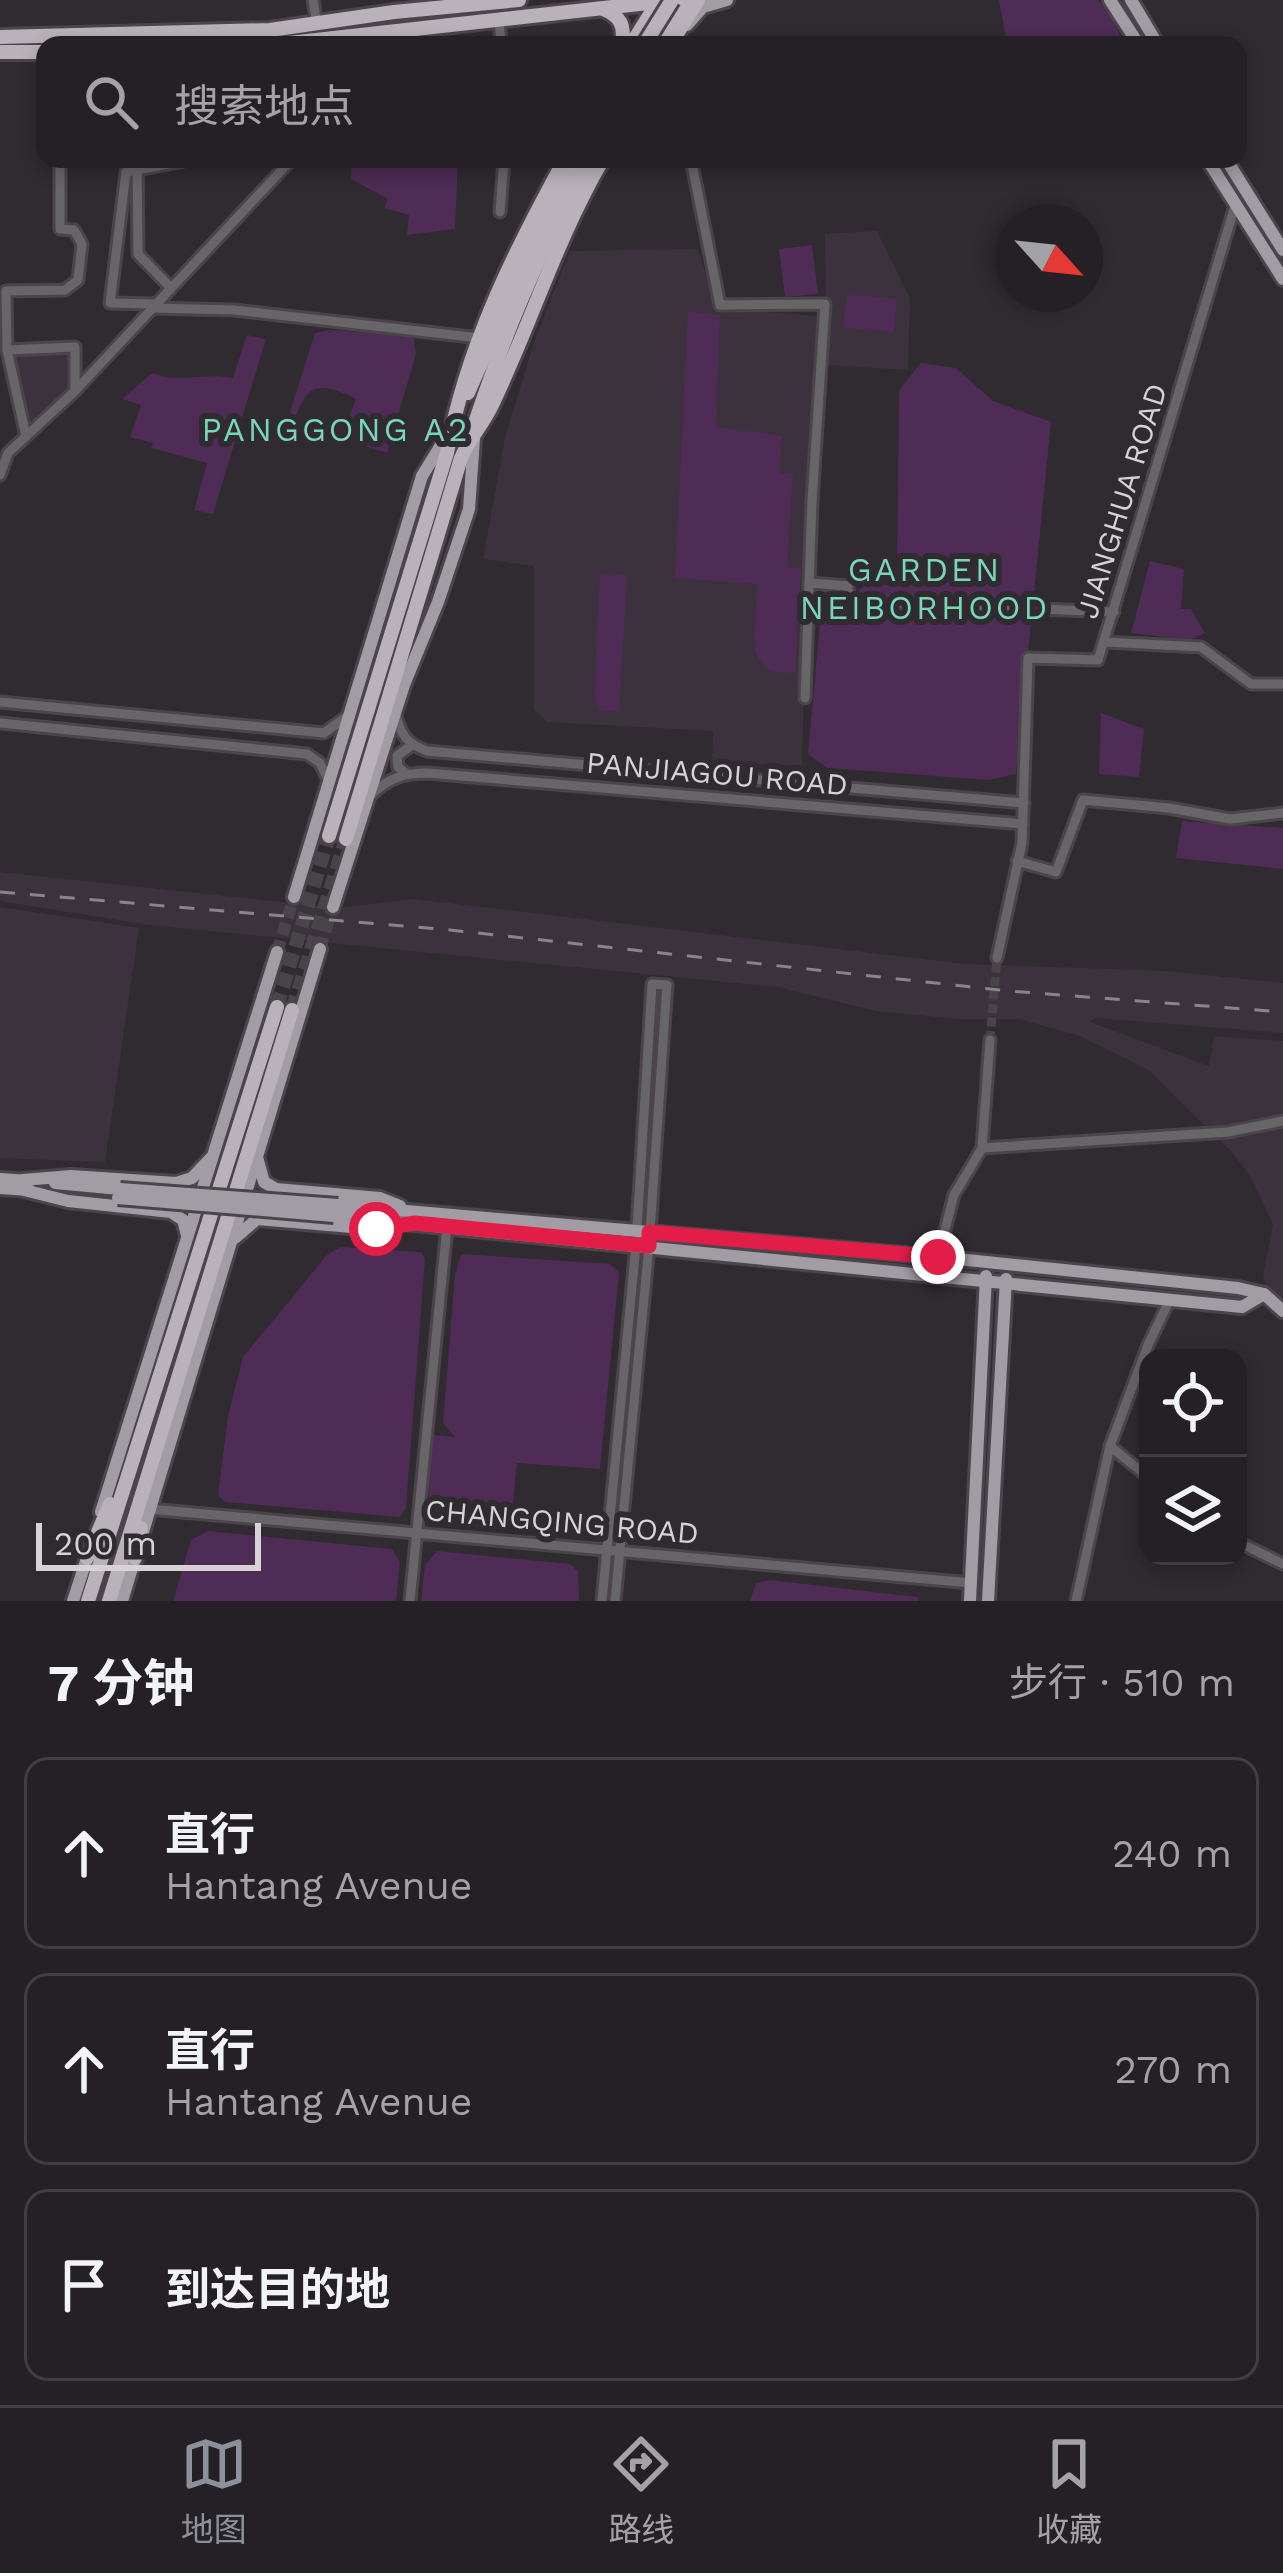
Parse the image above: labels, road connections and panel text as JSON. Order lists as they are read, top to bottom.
{
  "streets": {
    "street": ["JIANGHUA ROAD", "PANJIAGOU ROAD", "CHANGQING ROAD"]
  },
  "crossings": [
    ["JIANGHUA ROAD", "PANJIAGOU ROAD"]
  ],
  "districts": ["PANGGONG A2", "GARDEN NEIBORHOOD"],
  "scale_bar": "200 m",
  "north": "bottom right",
  "page": {
    "search": "搜索地点",
    "scale": "200 m",
    "heading": ["7 分钟", "步行 · 510 m"],
    "list": [
      ["直行", "Hantang Avenue", "240 m"],
      ["直行", "Hantang Avenue", "270 m"],
      "到达目的地"
    ],
    "nav": ["地图", "路线", "收藏"]
  }
}
